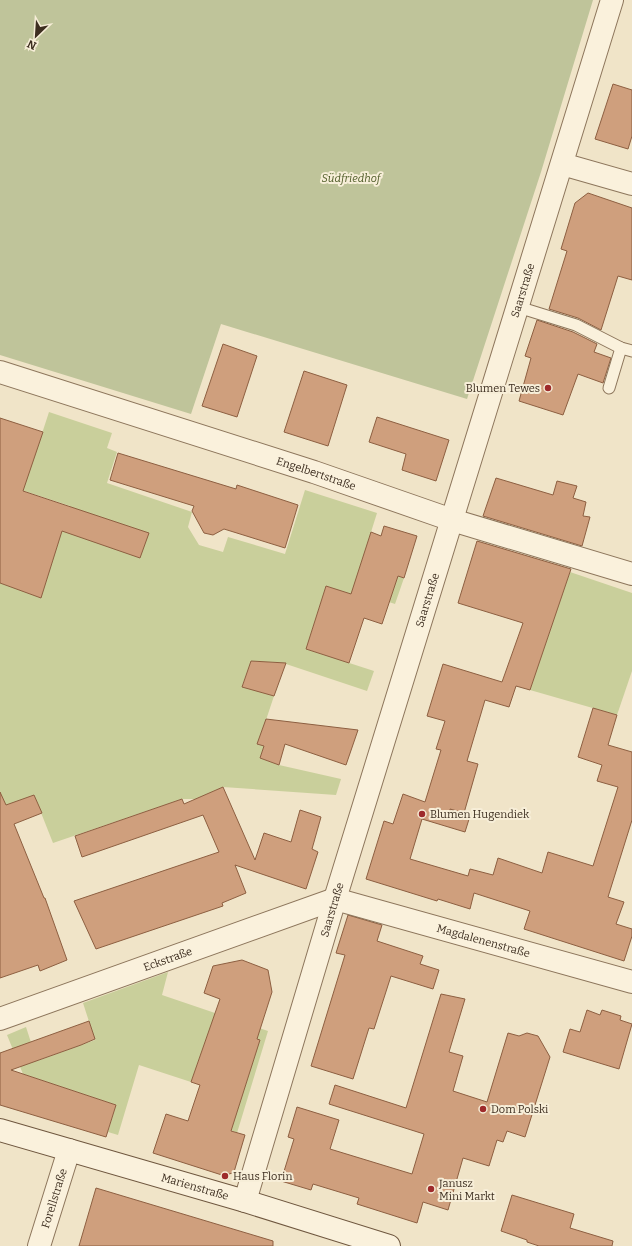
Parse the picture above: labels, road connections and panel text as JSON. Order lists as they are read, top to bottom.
{
  "streets": {
    "street": [
      "Saarstraße",
      "Engelbertstraße",
      "Magdalenenstraße",
      "Eckstraße",
      "Marienstraße",
      "Forellstraße"
    ]
  },
  "crossings": [
    ["Saarstraße", "Engelbertstraße"],
    ["Saarstraße", "Magdalenenstraße"],
    ["Saarstraße", "Eckstraße"],
    ["Saarstraße", "Marienstraße"],
    ["Magdalenenstraße", "Eckstraße"],
    ["Marienstraße", "Forellstraße"]
  ],
  "parks": ["Südfriedhof"],
  "places": [
    "Blumen Tewes",
    "Blumen Hugendiek",
    "Dom Polski",
    "Haus Florin",
    "Janusz Mini Markt"
  ],
  "north": "bottom left"
}
